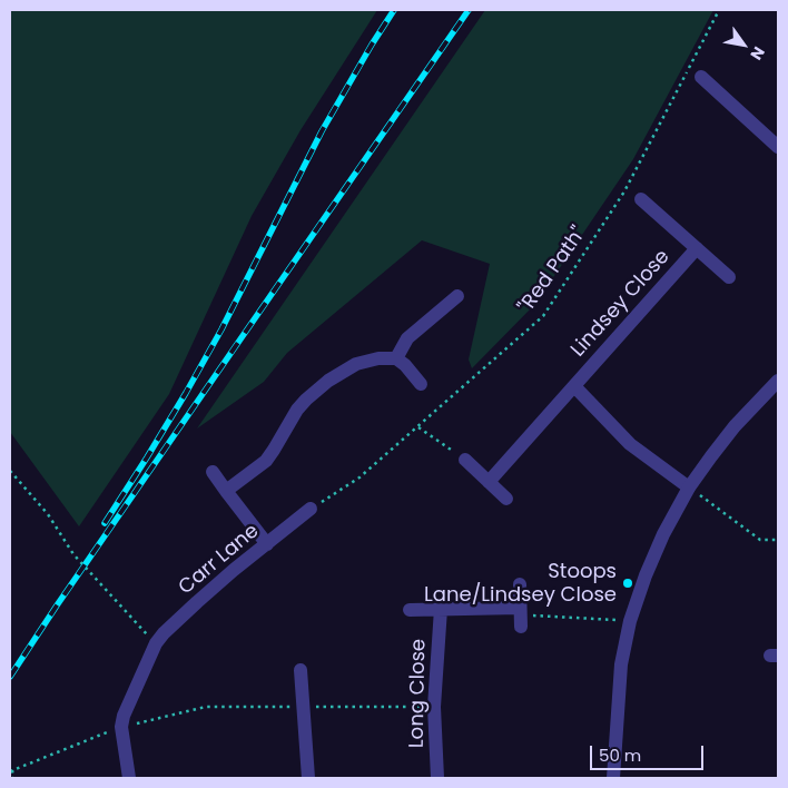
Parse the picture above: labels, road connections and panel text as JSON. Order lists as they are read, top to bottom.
{
  "streets": {
    "street": ["Lindsey Close", "Carr Lane", "Long Close"],
    "path": ["\"Red Path\""]
  },
  "crossings": [
    ["\"Red Path\"", "Carr Lane"]
  ],
  "places": ["Stoops Lane/Lindsey Close"],
  "scale_bar": "50 m",
  "north": "bottom right"
}
